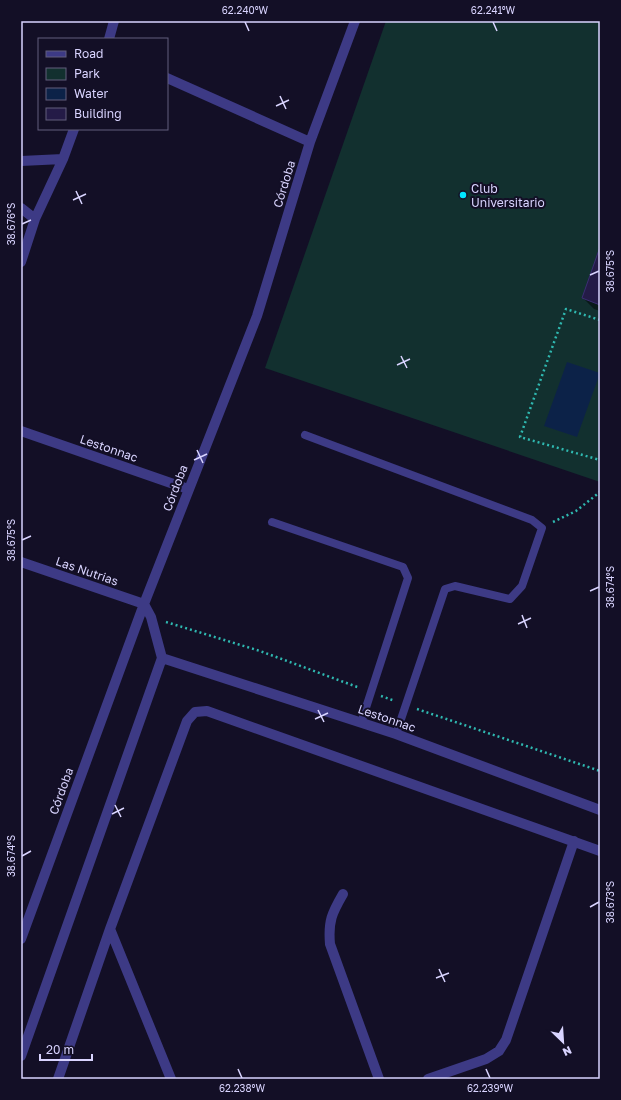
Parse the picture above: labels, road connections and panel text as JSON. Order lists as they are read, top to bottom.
{
  "streets": {
    "street": ["Córdoba", "Lestonnac", "Las Nutrias"]
  },
  "crossings": [
    ["Córdoba", "Lestonnac"],
    ["Córdoba", "Las Nutrias"]
  ],
  "places": ["Club Universitario"],
  "legend": [
    "Road",
    "Park",
    "Water",
    "Building"
  ],
  "scale_bar": "20 m",
  "north": "bottom right",
  "coordinates": [
    "62.240°W",
    "62.241°W",
    "38.676°S",
    "38.675°S",
    "38.674°S",
    "38.673°S",
    "62.238°W",
    "62.239°W"
  ]
}
